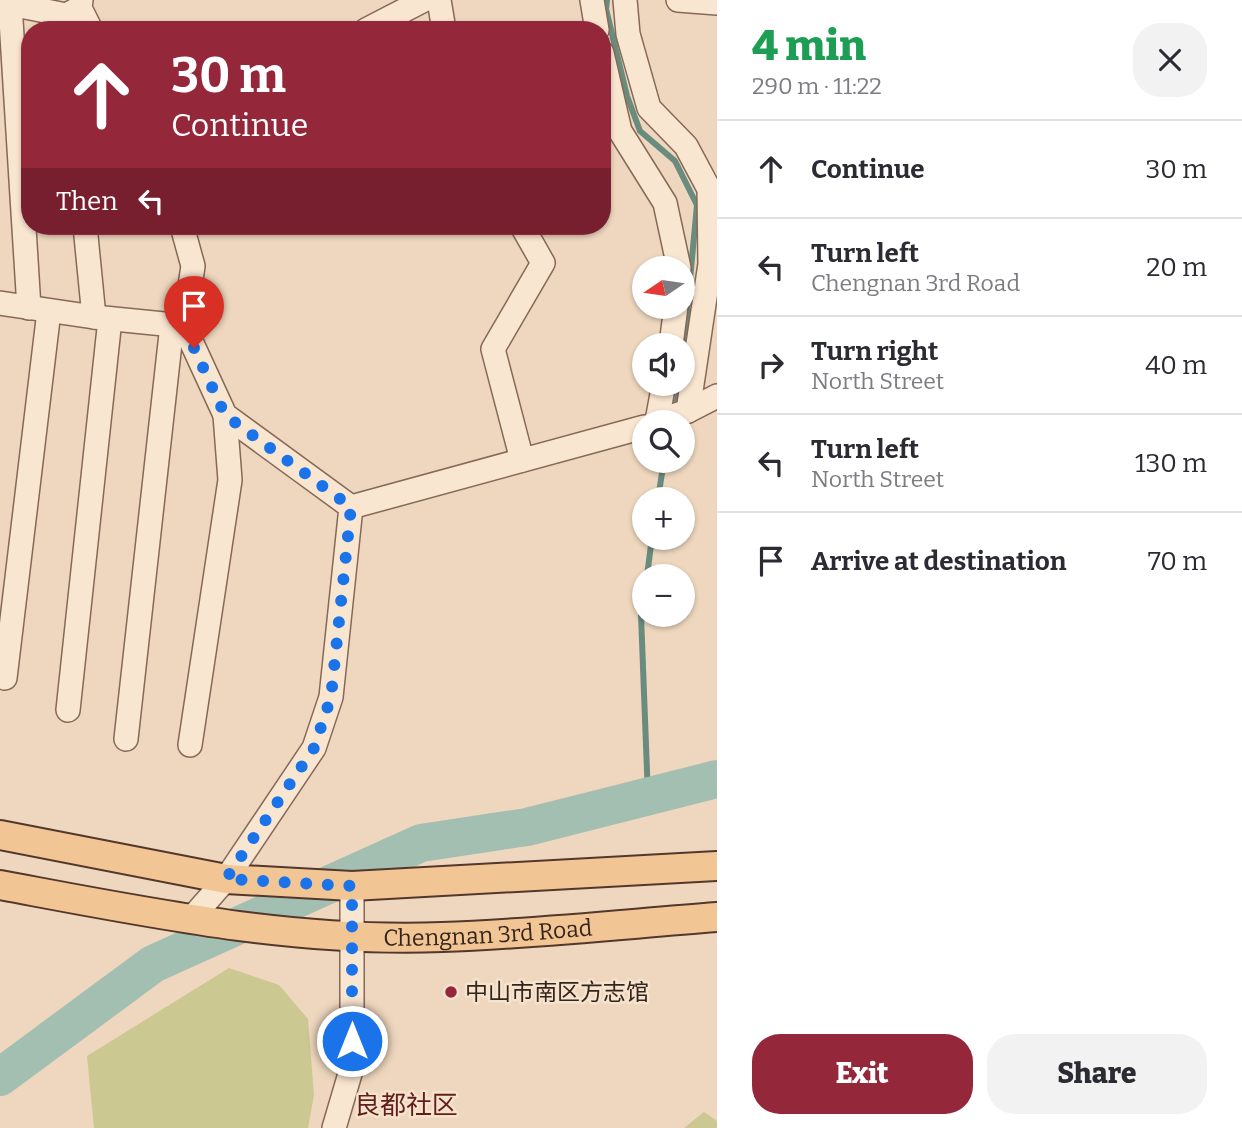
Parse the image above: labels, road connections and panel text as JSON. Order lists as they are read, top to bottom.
{
  "streets": {
    "main road": ["Chengnan 3rd Road"]
  },
  "districts": ["良都社区"],
  "places": ["中山市南区方志馆"],
  "north": "left",
  "page": {
    "heading": ["4 min", "290 m · 11:22"],
    "turn": ["30 m", "Continue"],
    "list": [
      {
        "name": "Continue",
        "value": "30 m"
      },
      {
        "name": "Turn left",
        "note": "Chengnan 3rd Road",
        "value": "20 m"
      },
      {
        "name": "Turn right",
        "note": "North Street",
        "value": "40 m"
      },
      {
        "name": "Turn left",
        "note": "North Street",
        "value": "130 m"
      },
      {
        "name": "Arrive at destination",
        "value": "70 m"
      }
    ],
    "then": "Then",
    "map_buttons": ["+", "−"],
    "buttons": ["Exit", "Share"]
  }
}
